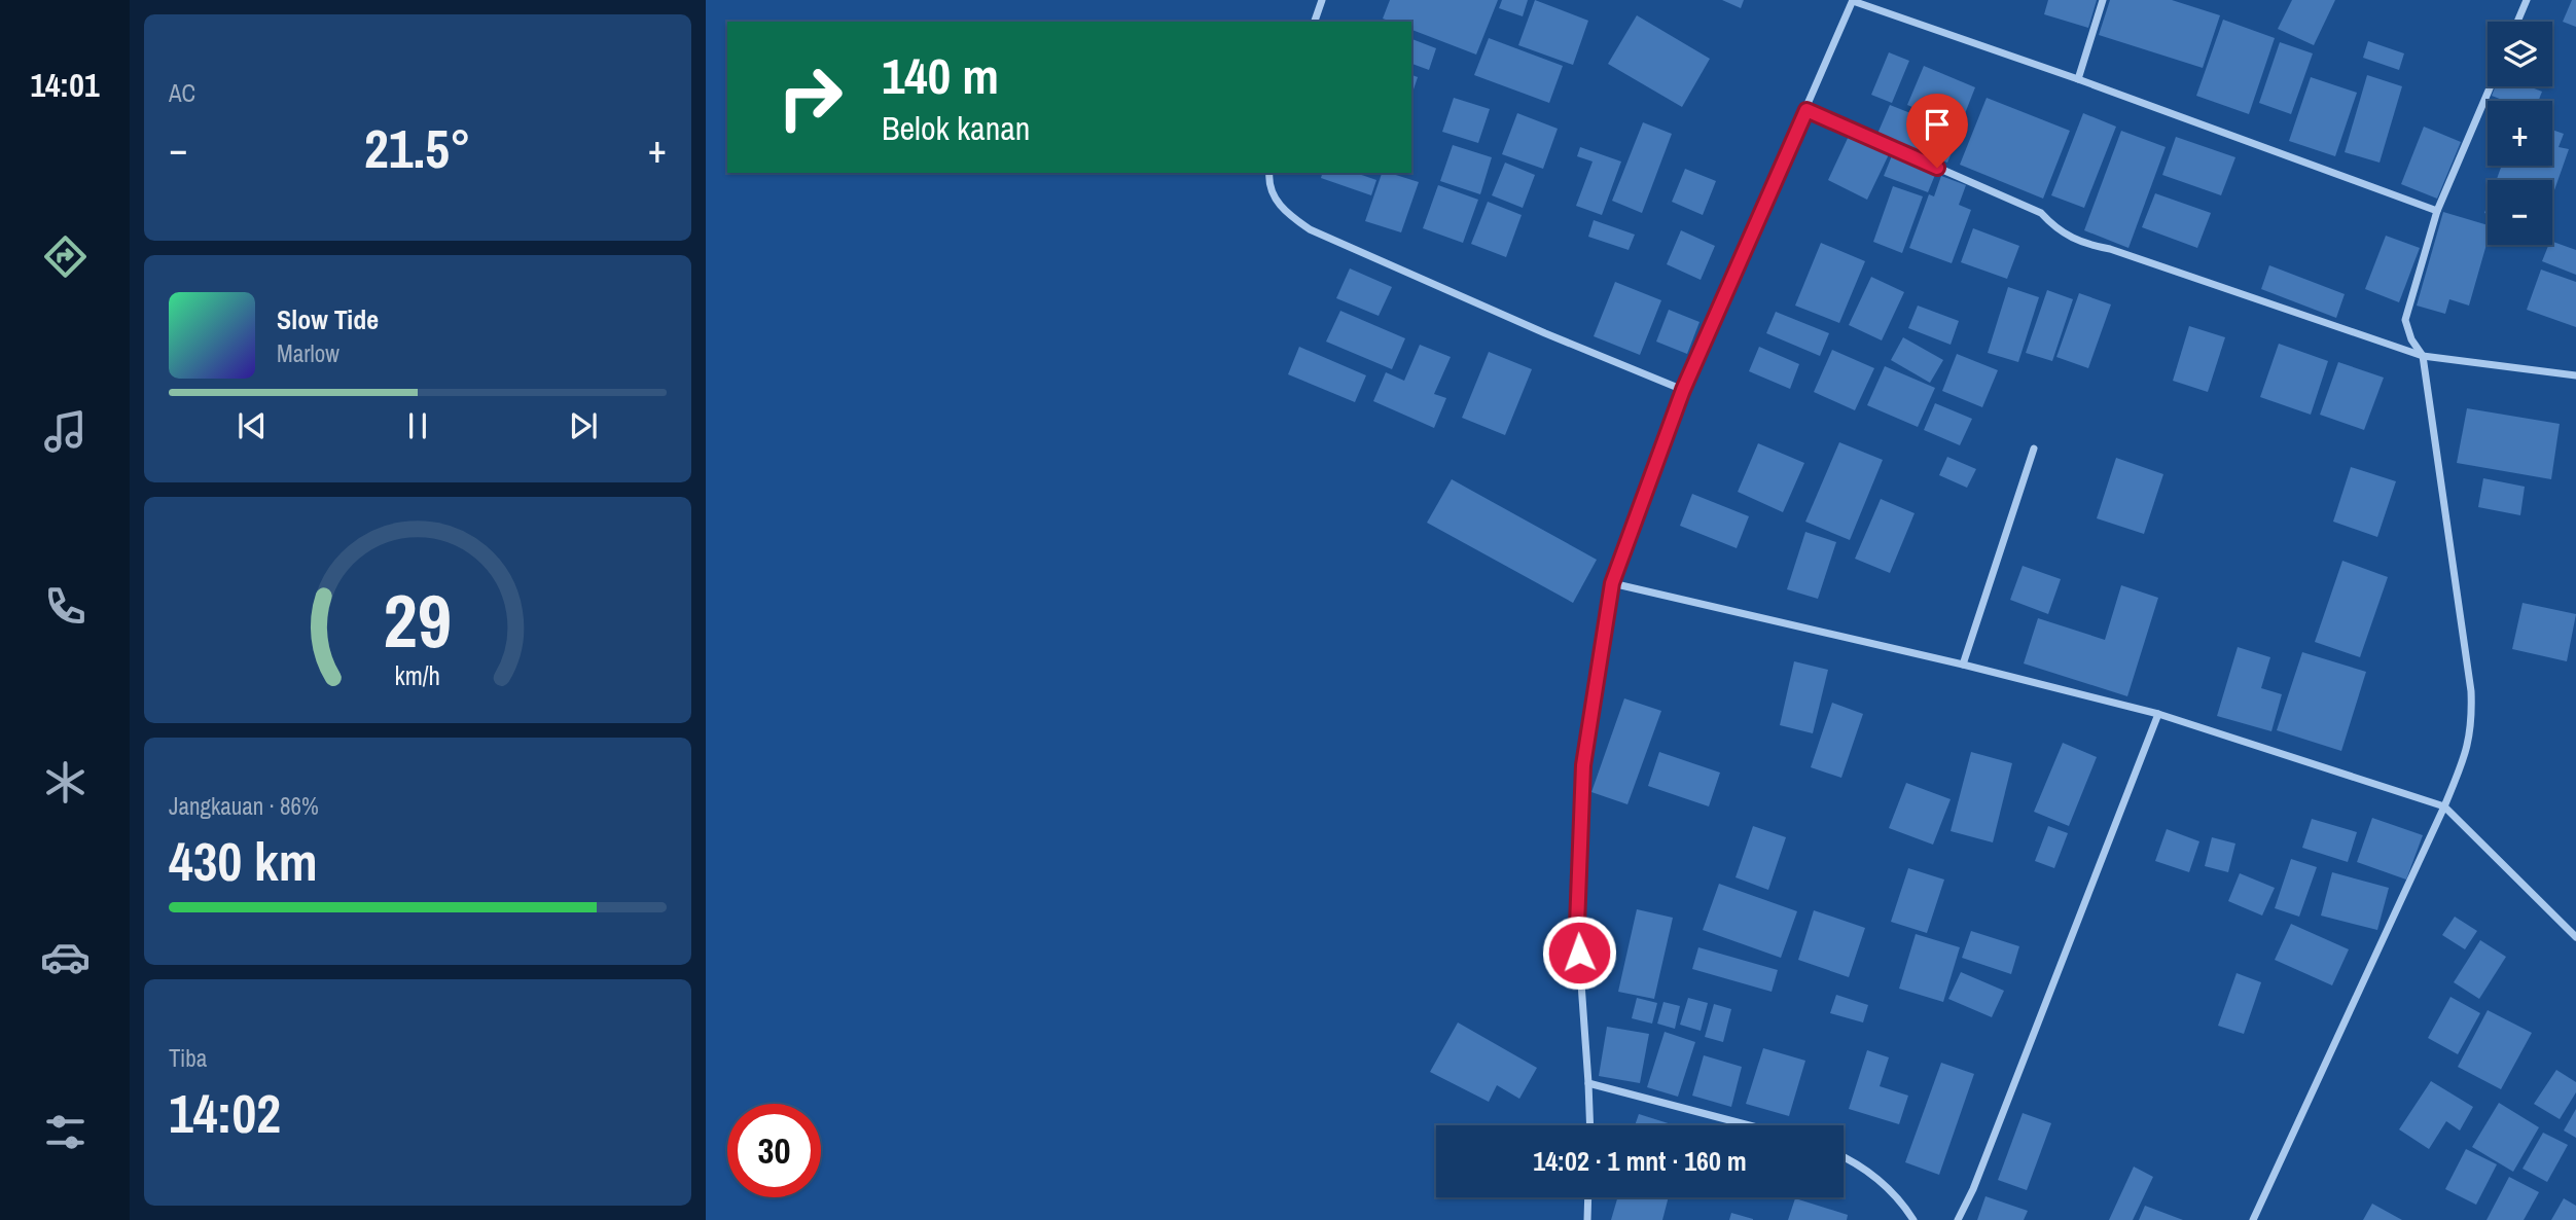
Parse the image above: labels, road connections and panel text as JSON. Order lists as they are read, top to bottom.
{
  "page": {
    "tabs": "14:01",
    "tile": [
      "AC",
      ["Jangkauan · 86%", "430 km"],
      ["Tiba", "14:02"]
    ],
    "map_buttons": ["+", "−"],
    "turn": ["140 m", "Belok kanan"],
    "heat": ["−", "21.5°", "+"],
    "song": ["Slow Tide", "Marlow"],
    "limit": "30",
    "trip": "14:02 · 1 mnt · 160 m",
    "gauge": ["29", "km/h"]
  }
}
